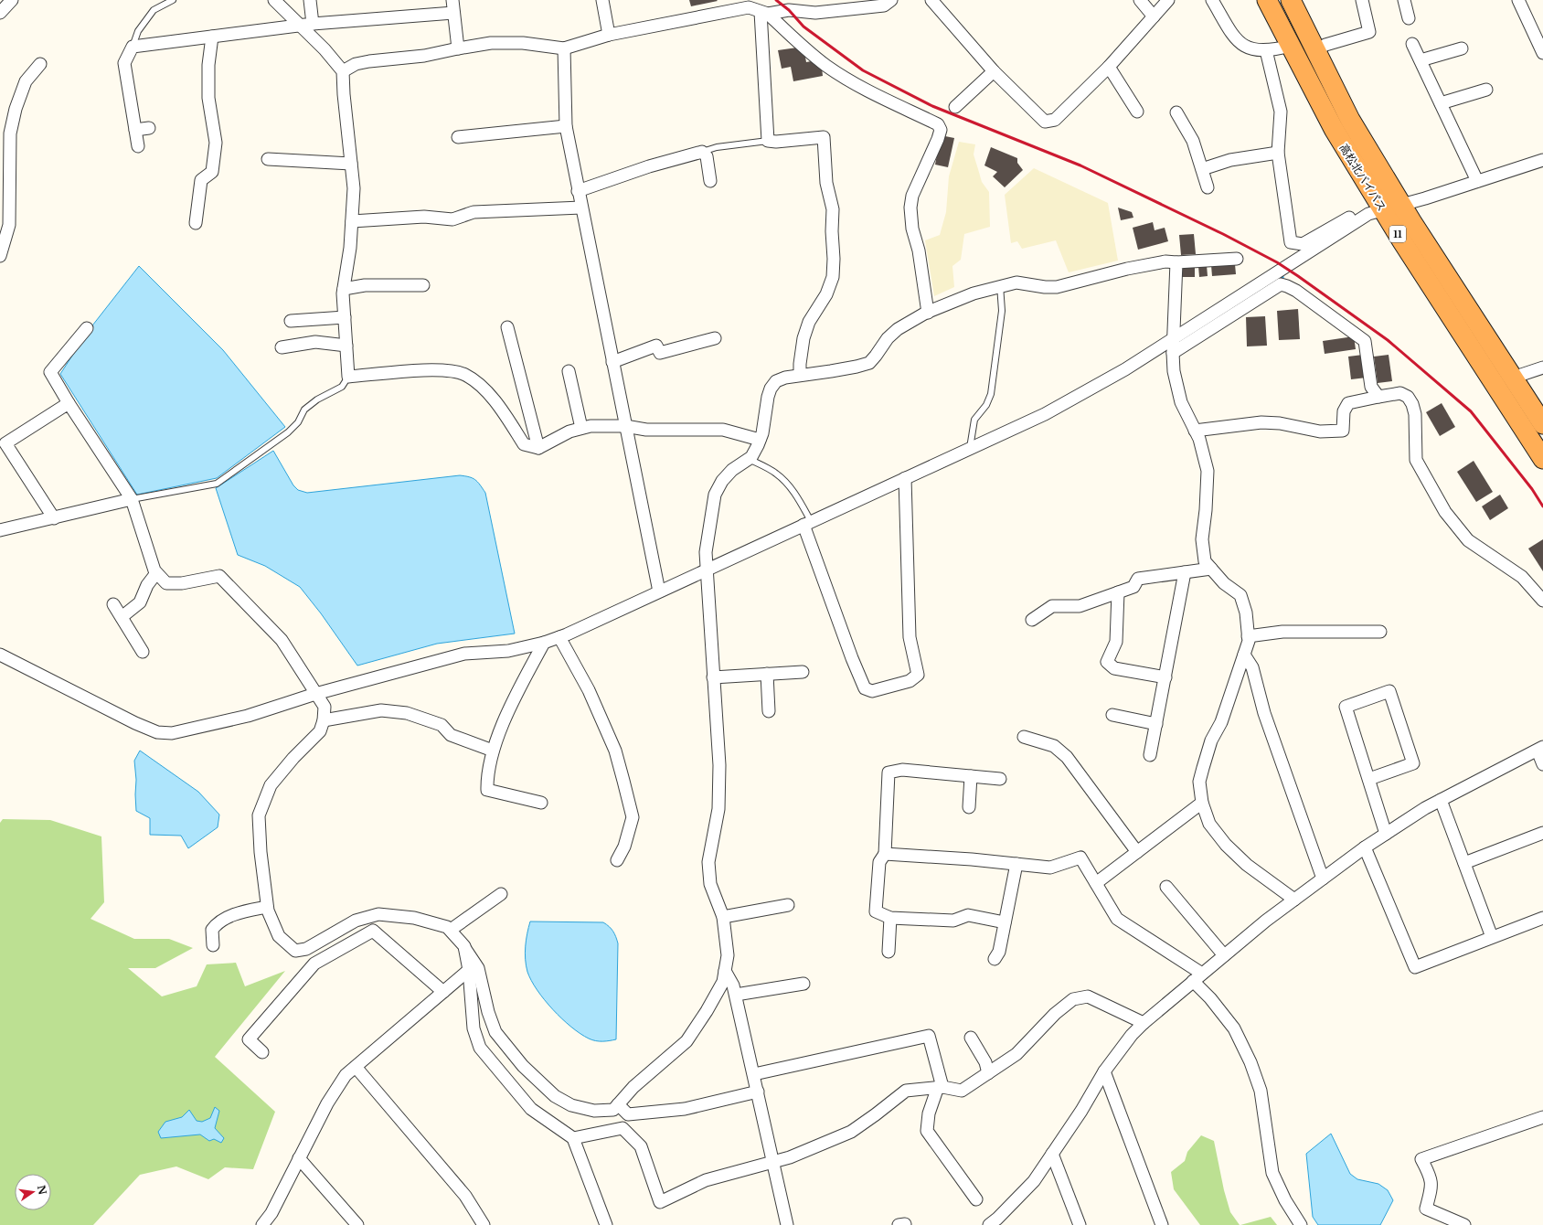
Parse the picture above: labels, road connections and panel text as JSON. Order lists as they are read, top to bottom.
{
  "streets": {
    "highway": ["高松北バイパス", "11"]
  },
  "north": "right"
}
